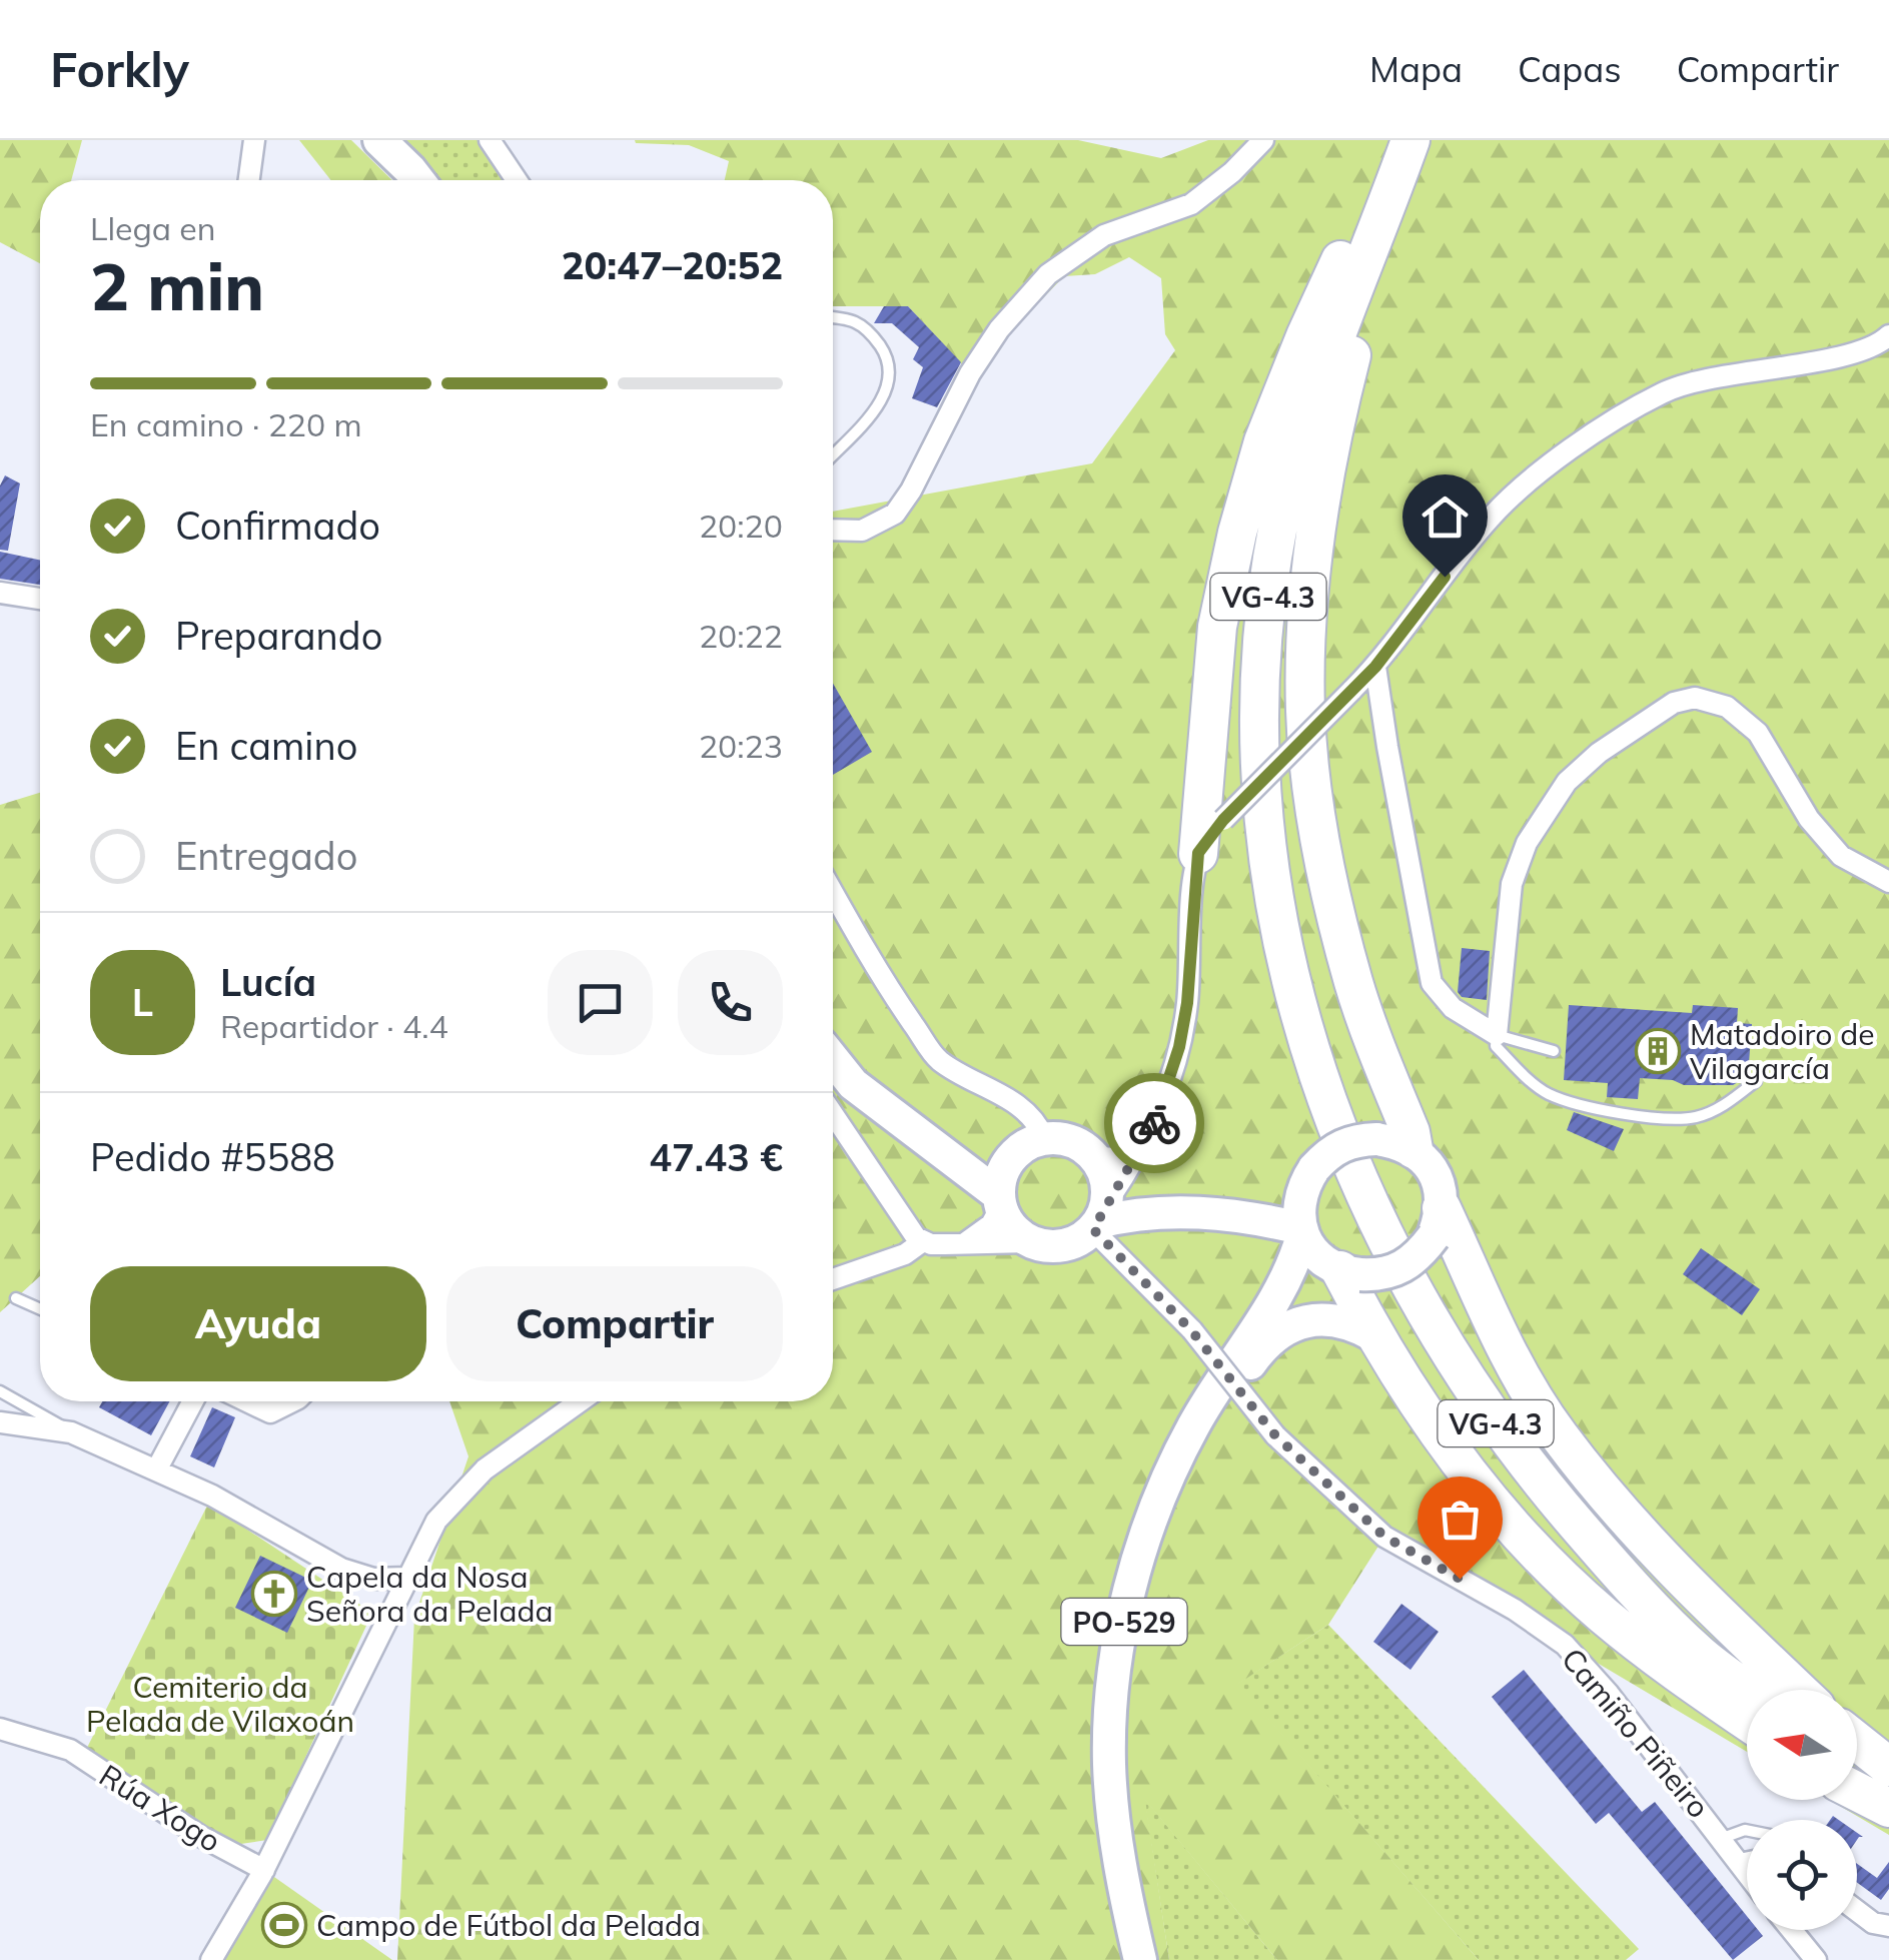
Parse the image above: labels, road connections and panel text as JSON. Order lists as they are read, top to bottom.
{
  "streets": {
    "highway": ["VG-4.3"],
    "main road": ["PO-529"],
    "street": ["Camiño Piñeiro", "Rúa Xogo"]
  },
  "parks": ["Cemiterio da Pelada de Vilaxoán"],
  "places": {
    "building": ["Matadoiro de Vilagarcía"],
    "church": ["Capela da Nosa Señora da Pelada"],
    "sports": ["Campo de Fútbol da Pelada"]
  },
  "north": "left",
  "page": {
    "header": "Forkly",
    "nav": ["Mapa", "Capas", "Compartir"],
    "heading": ["2 min", "Llega en", "20:47–20:52"],
    "panel": [
      "Lucía",
      "Repartidor · 4.4",
      "Pedido #5588",
      "47.43 €"
    ],
    "bar": "En camino · 220 m",
    "list": [
      ["Confirmado", "20:20"],
      ["Preparando", "20:22"],
      ["En camino", "20:23"],
      "Entregado"
    ],
    "round": "L",
    "buttons": ["Ayuda", "Compartir"]
  }
}
